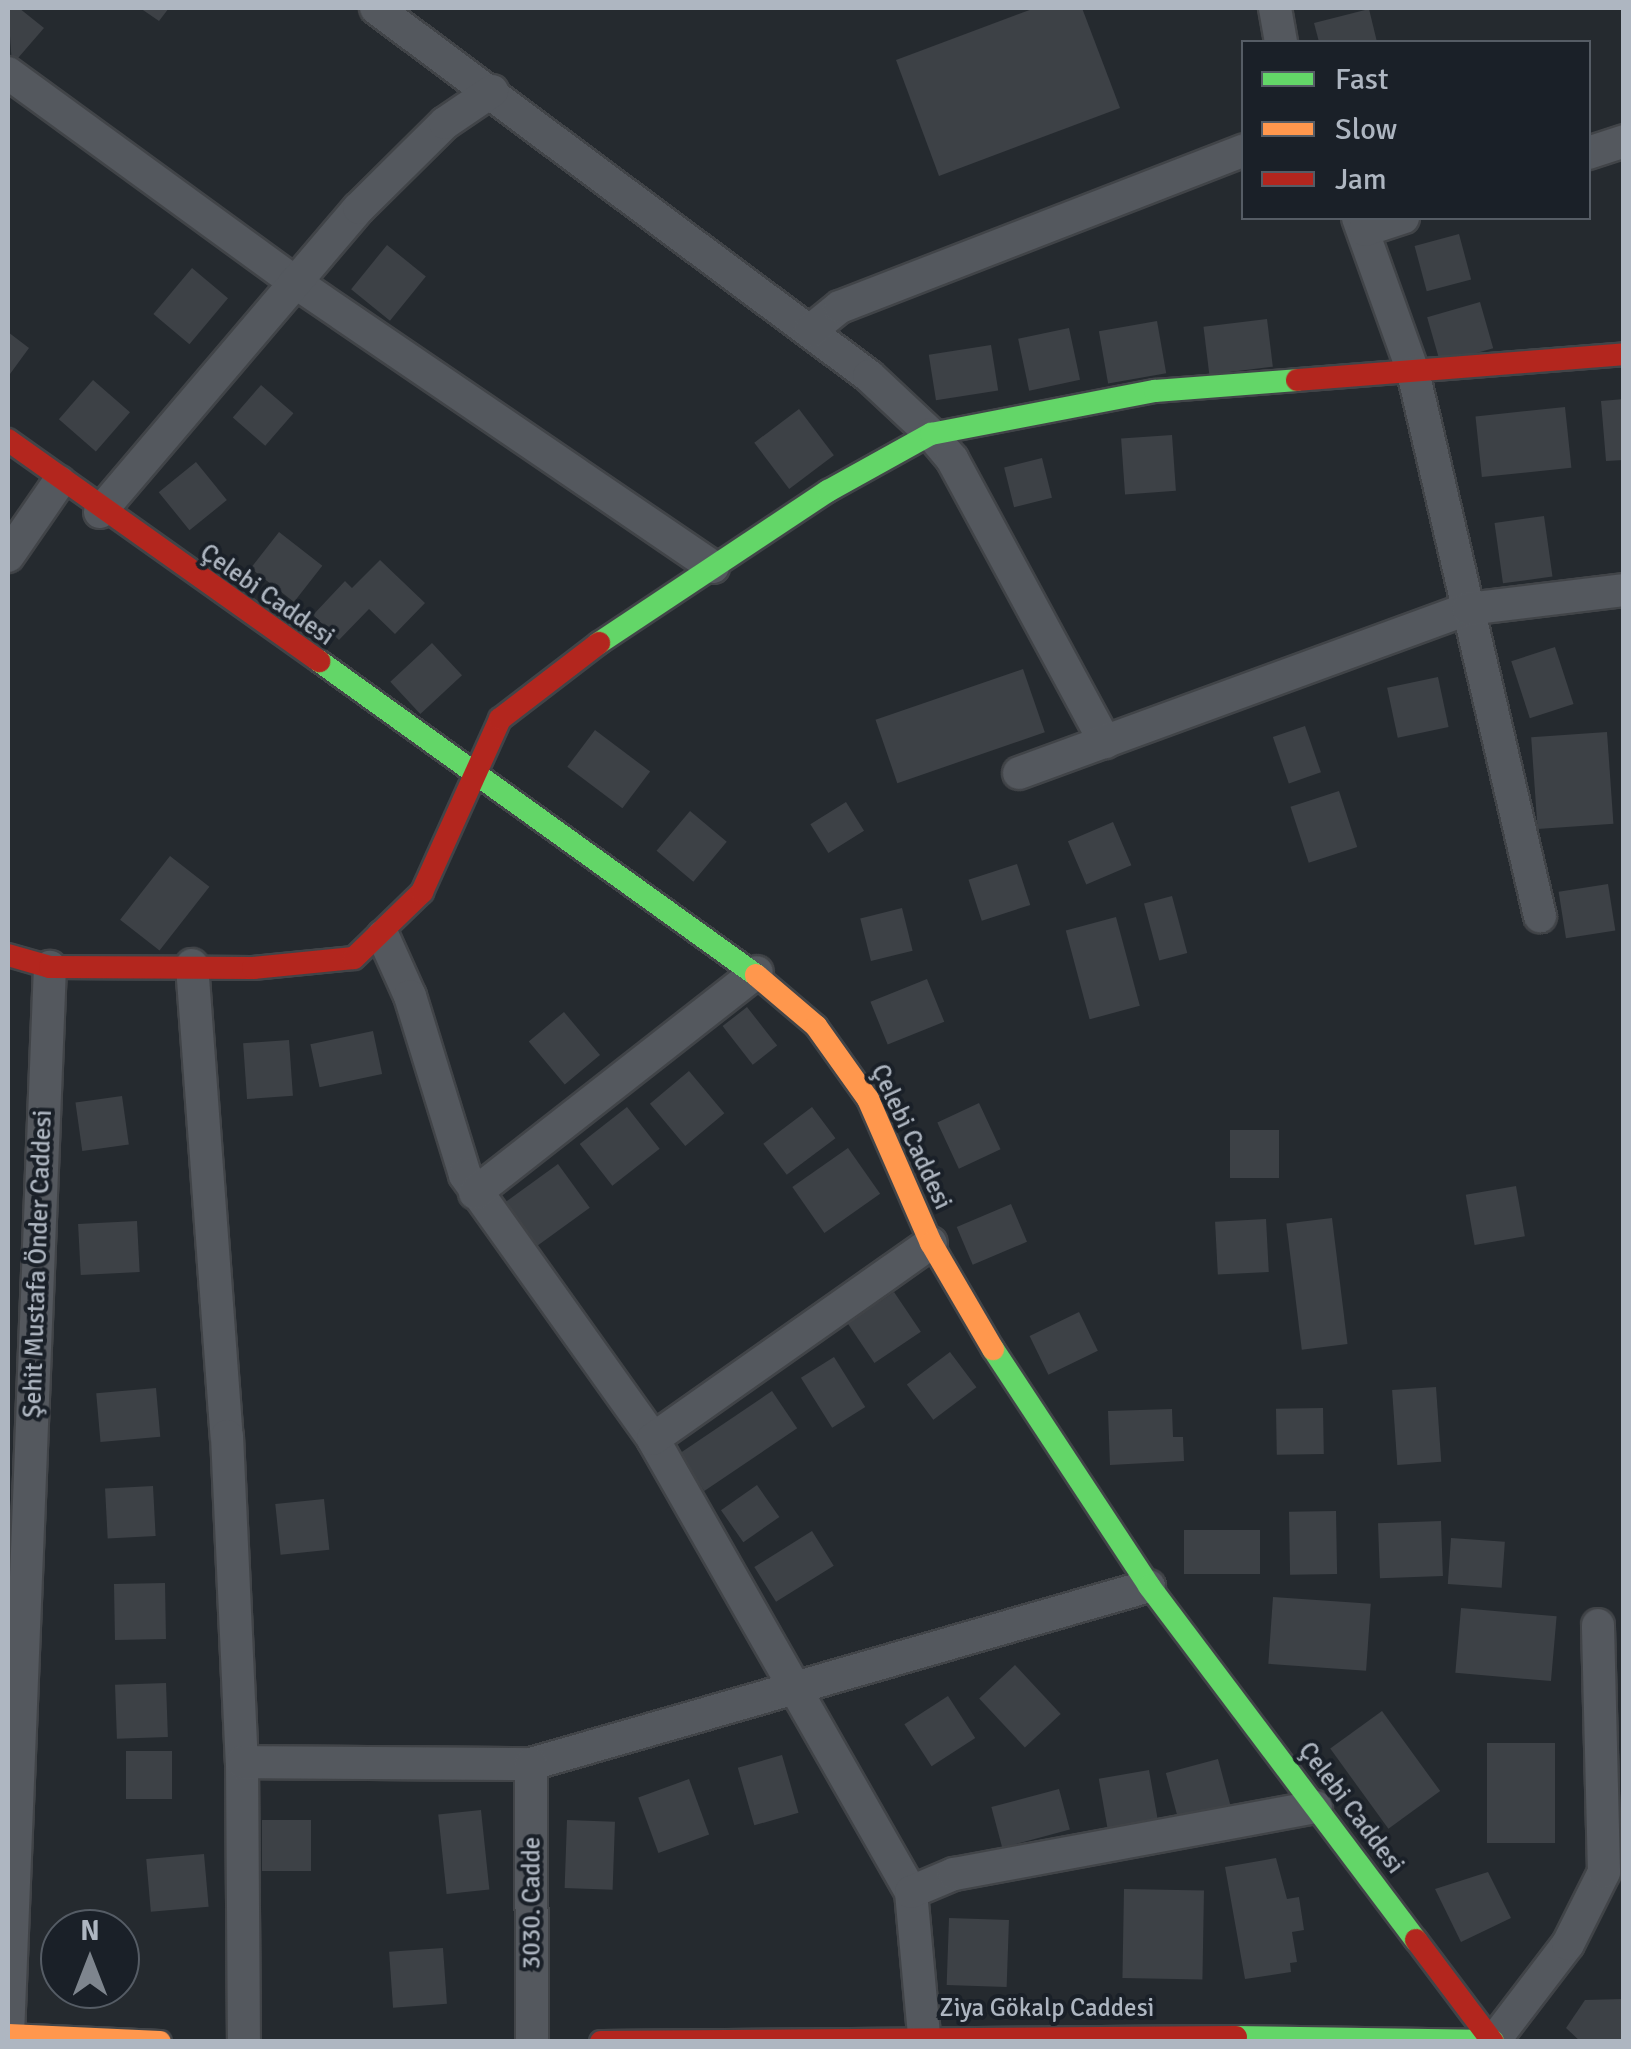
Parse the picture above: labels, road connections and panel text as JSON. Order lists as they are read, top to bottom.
{
  "streets": {
    "street": [
      "Çelebi Caddesi",
      "Şehit Mustafa Önder Caddesi",
      "3030. Cadde",
      "Ziya Gökalp Caddesi"
    ]
  },
  "crossings": [
    ["Çelebi Caddesi", "Ziya Gökalp Caddesi"]
  ],
  "legend": ["Fast", "Slow", "Jam"],
  "north": "top"
}
